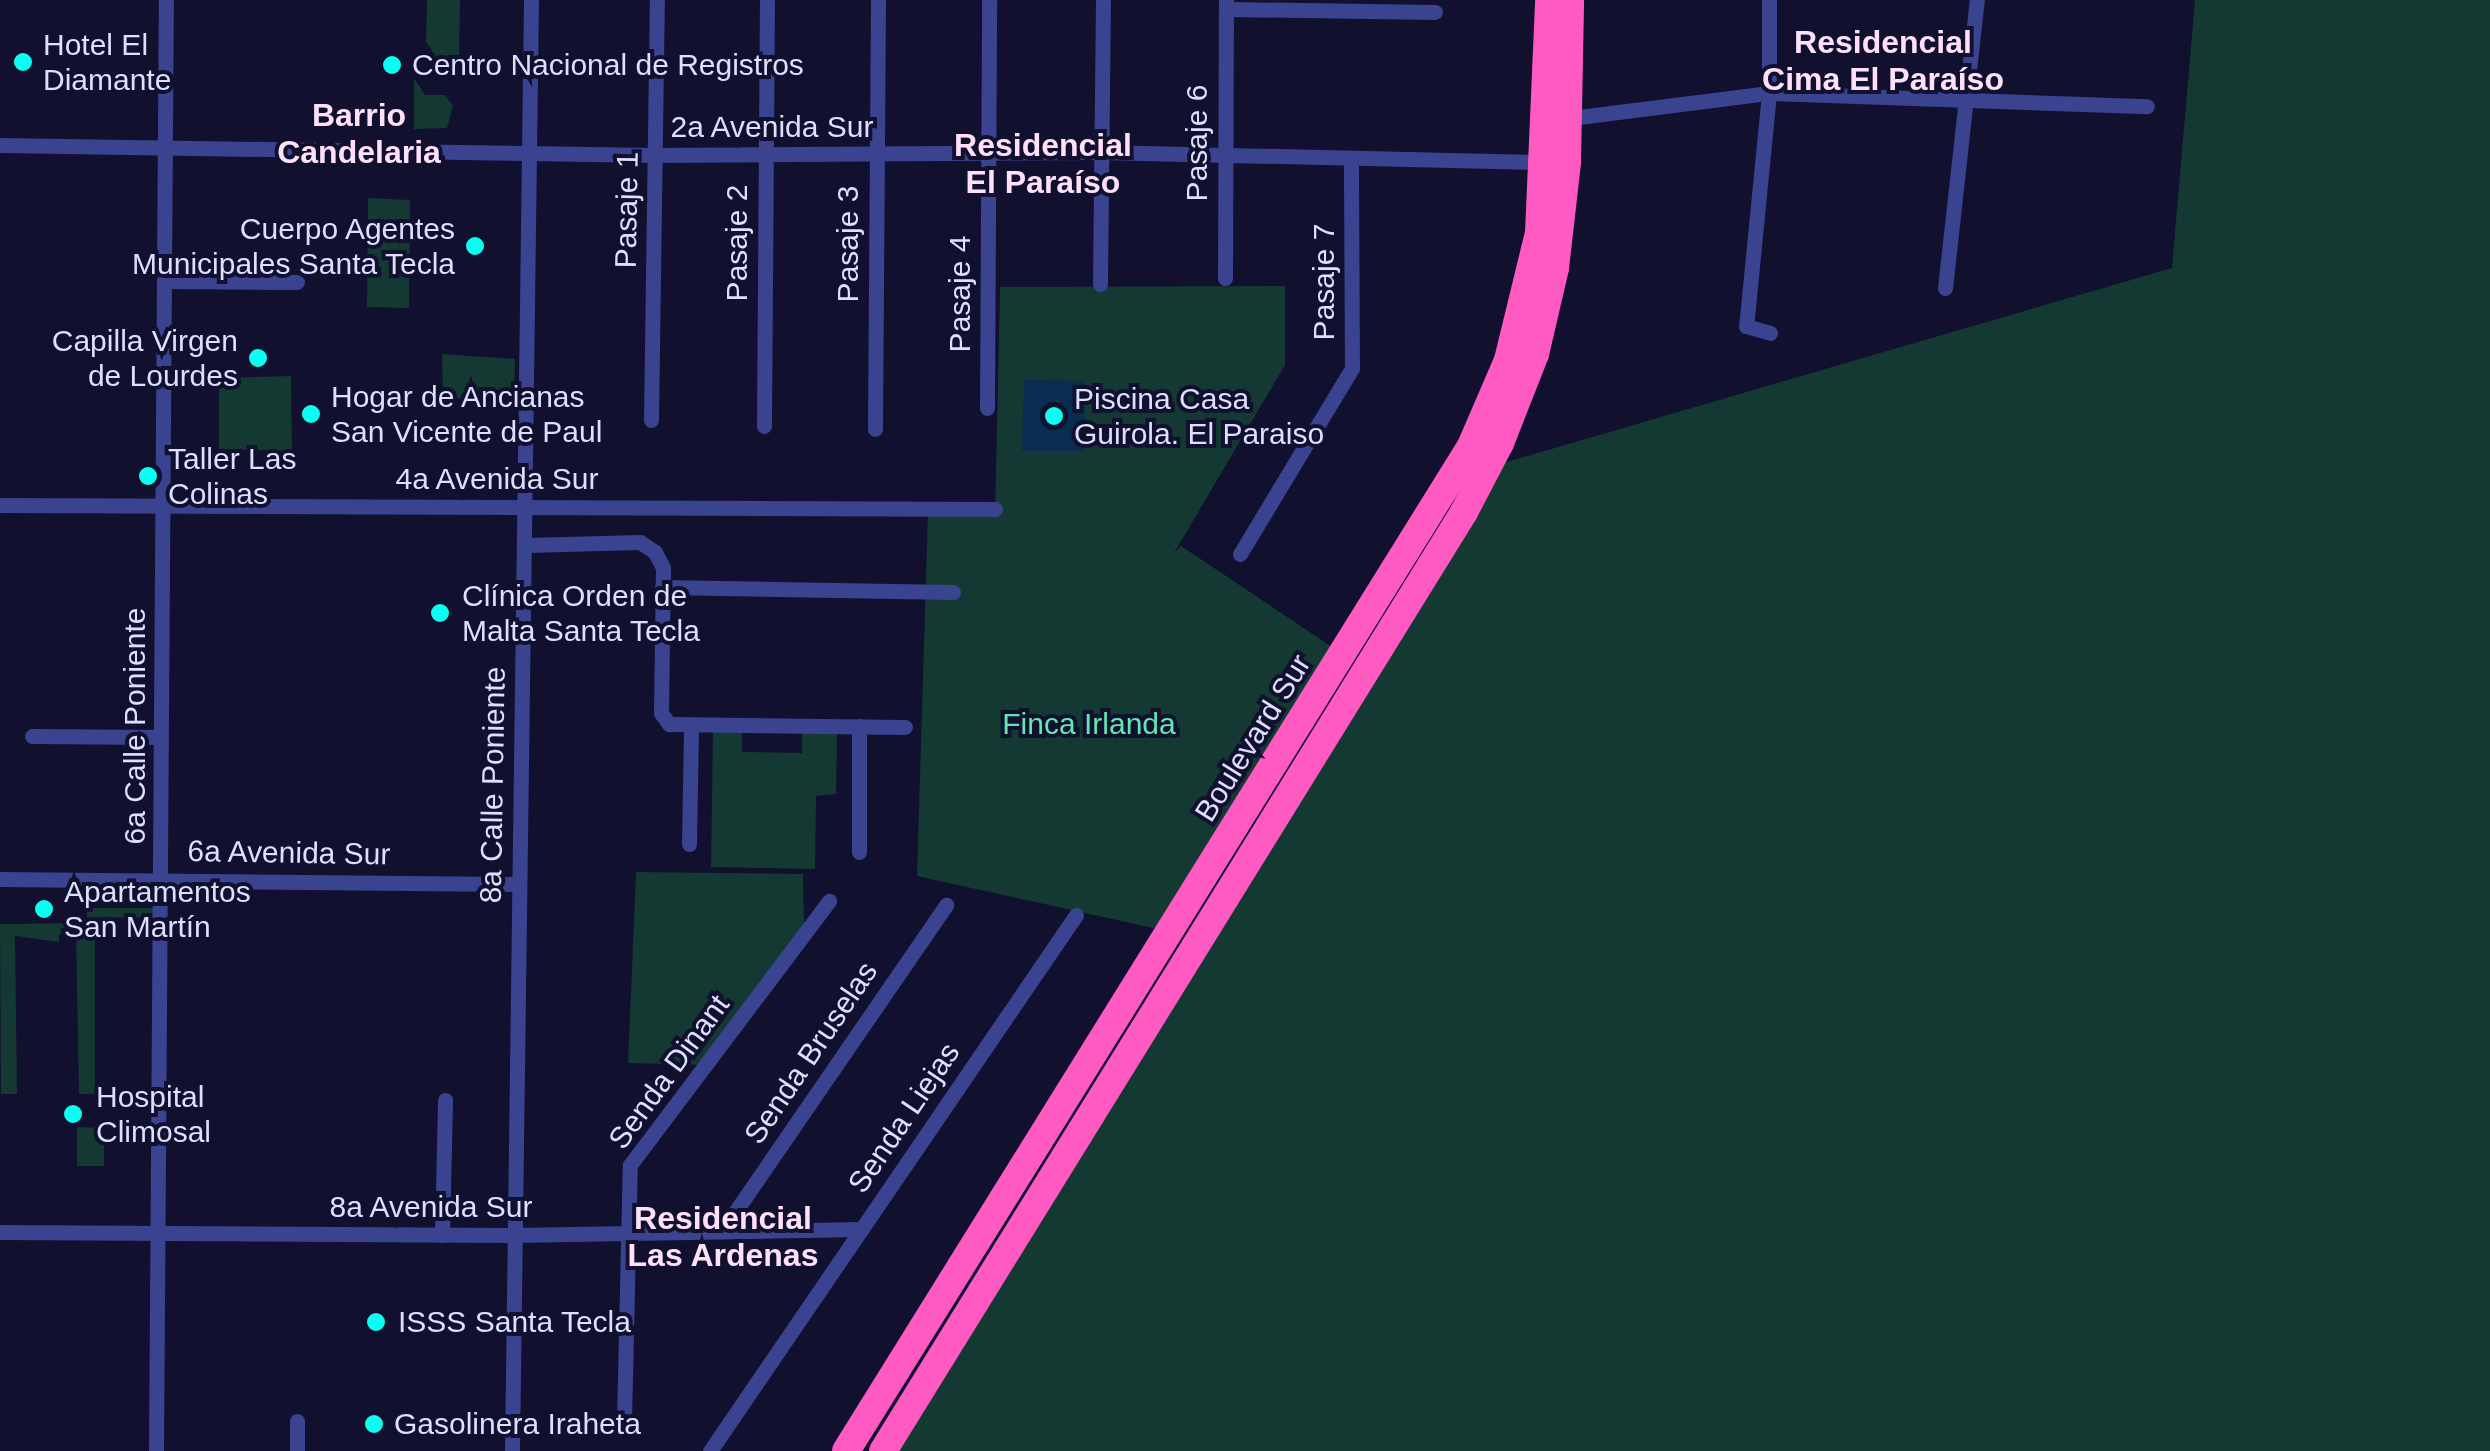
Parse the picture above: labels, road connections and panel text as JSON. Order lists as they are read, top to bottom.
{
  "streets": {
    "highway": ["Boulevard Sur"],
    "street": [
      "2a Avenida Sur",
      "Pasaje 6",
      "Pasaje 1",
      "Pasaje 2",
      "Pasaje 3",
      "Pasaje 7",
      "Pasaje 4",
      "4a Avenida Sur",
      "6a Calle Poniente",
      "8a Calle Poniente",
      "6a Avenida Sur",
      "Senda Bruselas",
      "Senda Dinant",
      "Senda Liejas",
      "8a Avenida Sur"
    ]
  },
  "crossings": [
    ["2a Avenida Sur", "Pasaje 6"],
    ["2a Avenida Sur", "Pasaje 1"],
    ["2a Avenida Sur", "Pasaje 2"],
    ["2a Avenida Sur", "Pasaje 3"],
    ["2a Avenida Sur", "Pasaje 7"],
    ["2a Avenida Sur", "Pasaje 4"],
    ["2a Avenida Sur", "6a Calle Poniente"],
    ["2a Avenida Sur", "Boulevard Sur"],
    ["2a Avenida Sur", "8a Calle Poniente"],
    ["4a Avenida Sur", "6a Calle Poniente"],
    ["4a Avenida Sur", "8a Calle Poniente"],
    ["6a Calle Poniente", "6a Avenida Sur"],
    ["6a Calle Poniente", "8a Avenida Sur"],
    ["8a Calle Poniente", "6a Avenida Sur"],
    ["8a Calle Poniente", "8a Avenida Sur"],
    ["Senda Bruselas", "8a Avenida Sur"],
    ["Senda Dinant", "8a Avenida Sur"],
    ["Senda Liejas", "8a Avenida Sur"]
  ],
  "districts": [
    "Residencial Cima El Paraíso",
    "Barrio Candelaria",
    "Residencial El Paraíso",
    "Residencial Las Ardenas"
  ],
  "parks": ["Finca Irlanda"],
  "places": [
    "Hotel El Diamante",
    "Centro Nacional de Registros",
    "Cuerpo Agentes Municipales Santa Tecla",
    "Capilla Virgen de Lourdes",
    "Hogar de Ancianas San Vicente de Paul",
    "Piscina Casa Guirola. El Paraiso",
    "Taller Las Colinas",
    "Clínica Orden de Malta Santa Tecla",
    "Apartamentos San Martín",
    "Hospital Climosal",
    "ISSS Santa Tecla",
    "Gasolinera Iraheta"
  ]
}
